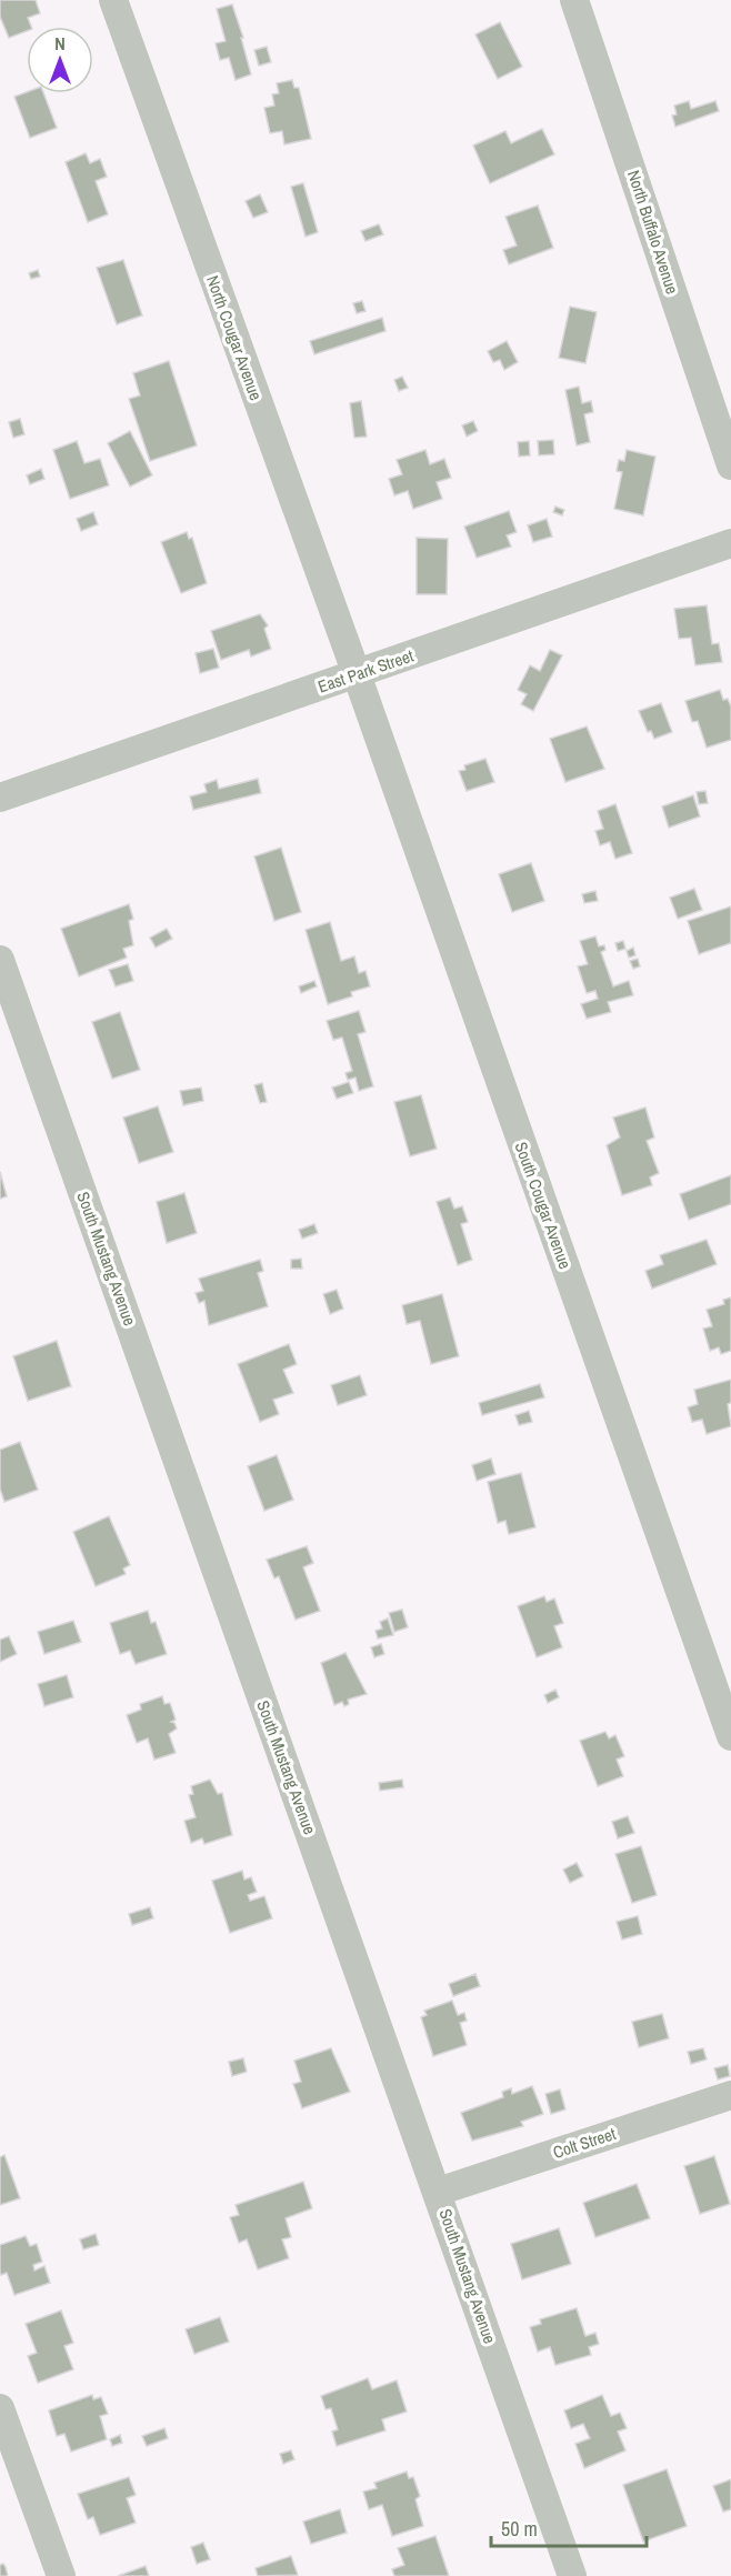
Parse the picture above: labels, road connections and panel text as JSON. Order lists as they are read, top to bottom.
{
  "streets": {
    "street": [
      "North Buffalo Avenue",
      "North Cougar Avenue",
      "East Park Street",
      "South Cougar Avenue",
      "South Mustang Avenue",
      "Colt Street"
    ]
  },
  "crossings": [
    ["North Cougar Avenue", "East Park Street"],
    ["North Cougar Avenue", "South Cougar Avenue"],
    ["East Park Street", "South Cougar Avenue"],
    ["South Mustang Avenue", "Colt Street"]
  ],
  "scale_bar": "50 m",
  "north": "top"
}
